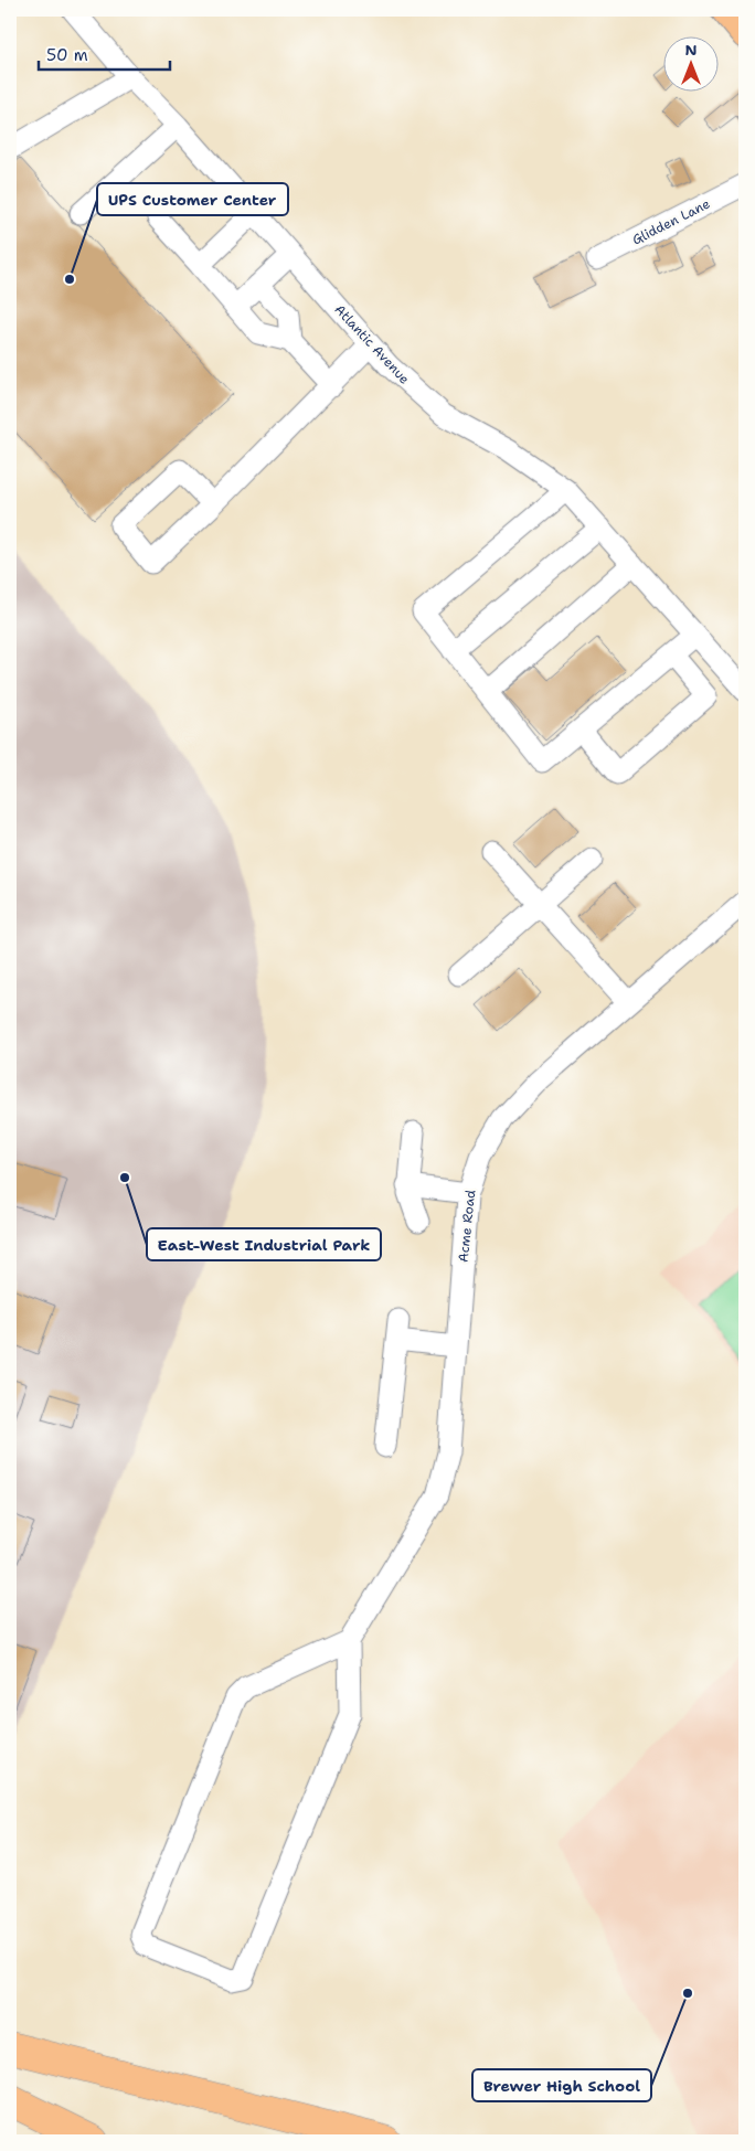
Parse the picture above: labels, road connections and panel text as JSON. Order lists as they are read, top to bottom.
{
  "streets": {
    "street": ["Glidden Lane", "Atlantic Avenue", "Acme Road"]
  },
  "places": ["UPS Customer Center", "East-West Industrial Park", "Brewer High School"],
  "scale_bar": "50 m",
  "north": "top"
}
